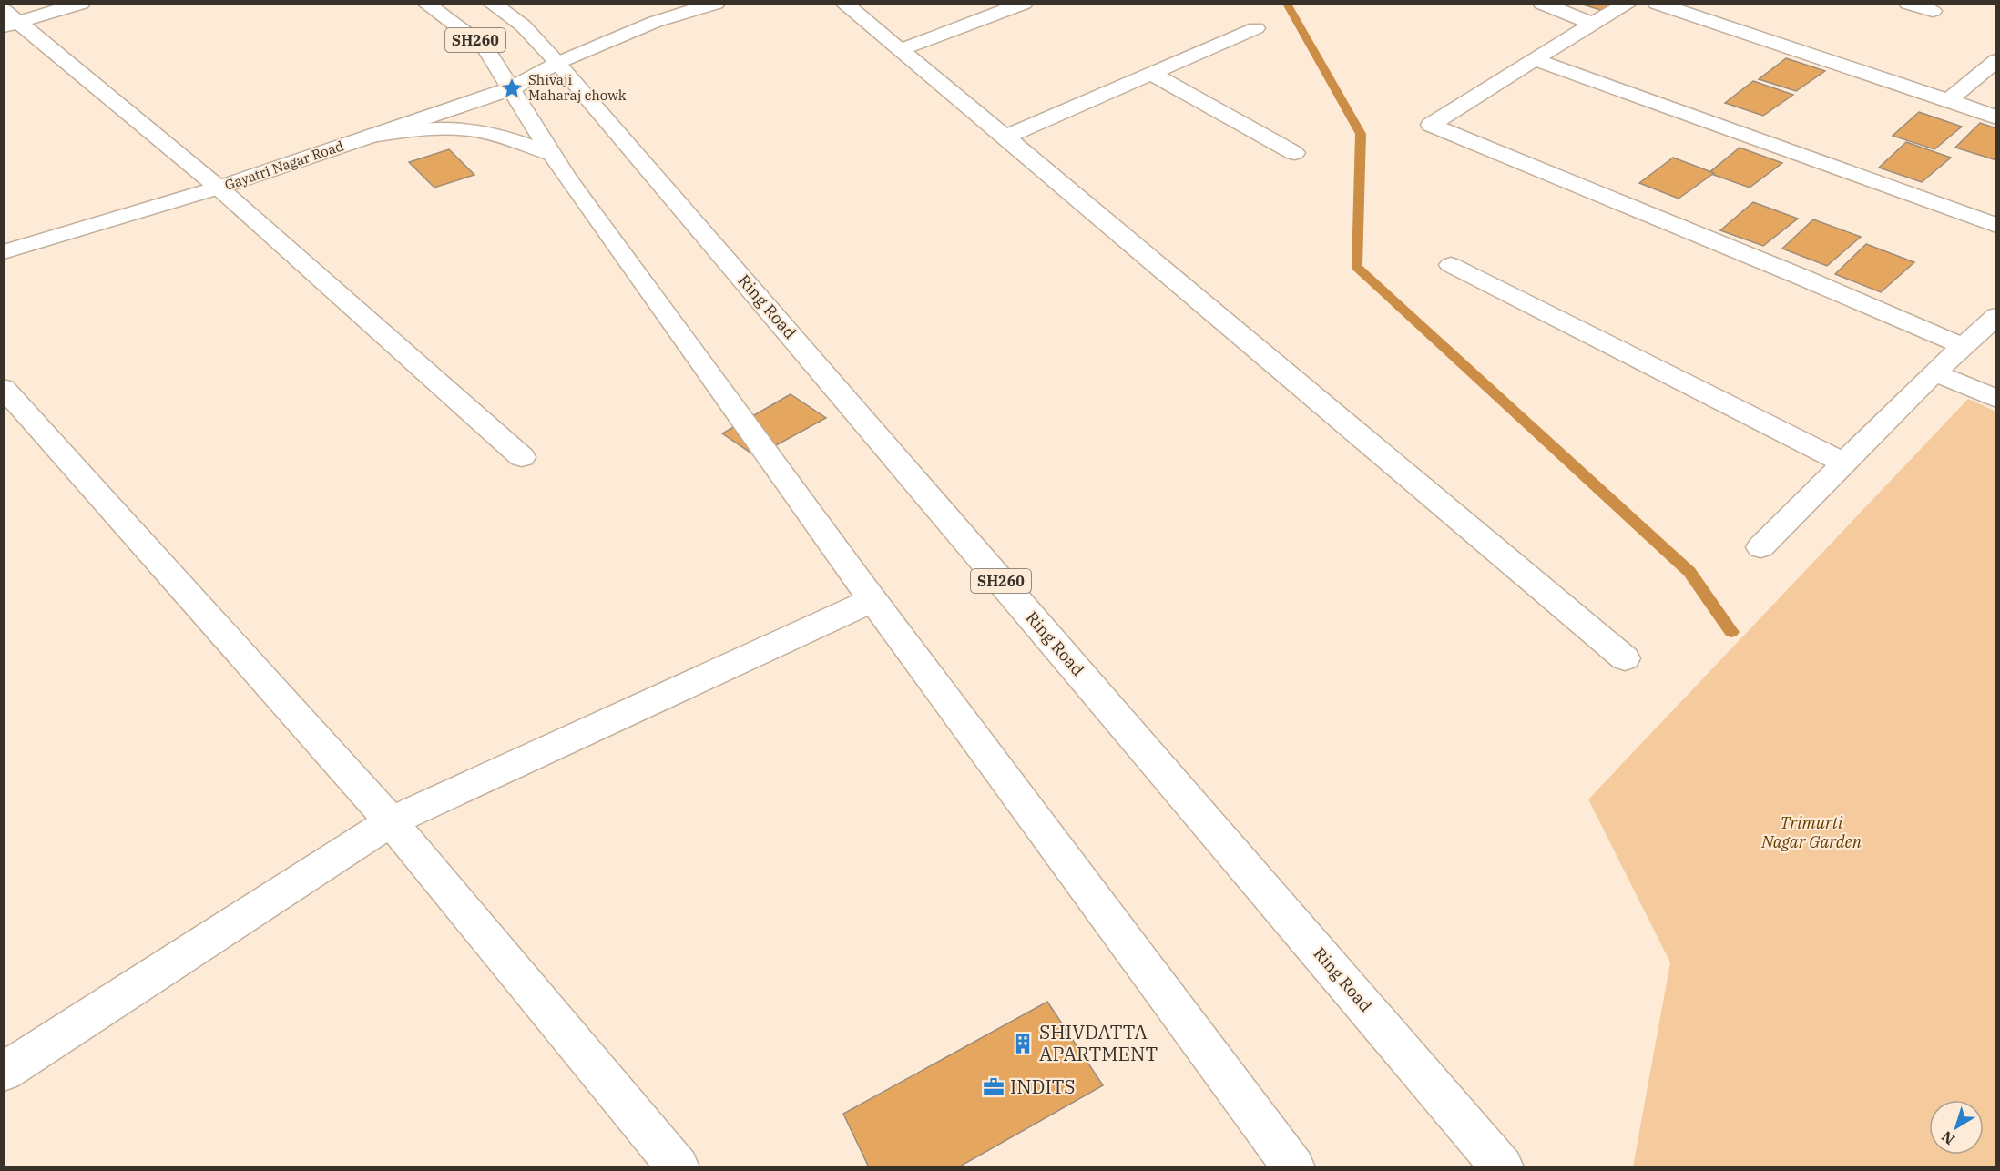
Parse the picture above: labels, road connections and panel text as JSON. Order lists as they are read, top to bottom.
{
  "streets": {
    "street": ["SH260", "Gayatri Nagar Road", "Ring Road"]
  },
  "crossings": [
    ["SH260", "Gayatri Nagar Road"],
    ["Gayatri Nagar Road", "Ring Road"]
  ],
  "parks": ["Trimurti Nagar Garden"],
  "places": {
    "place": ["Shivaji Maharaj chowk"],
    "building": ["SHIVDATTA APARTMENT"],
    "office": ["INDITS"]
  },
  "north": "bottom left"
}
